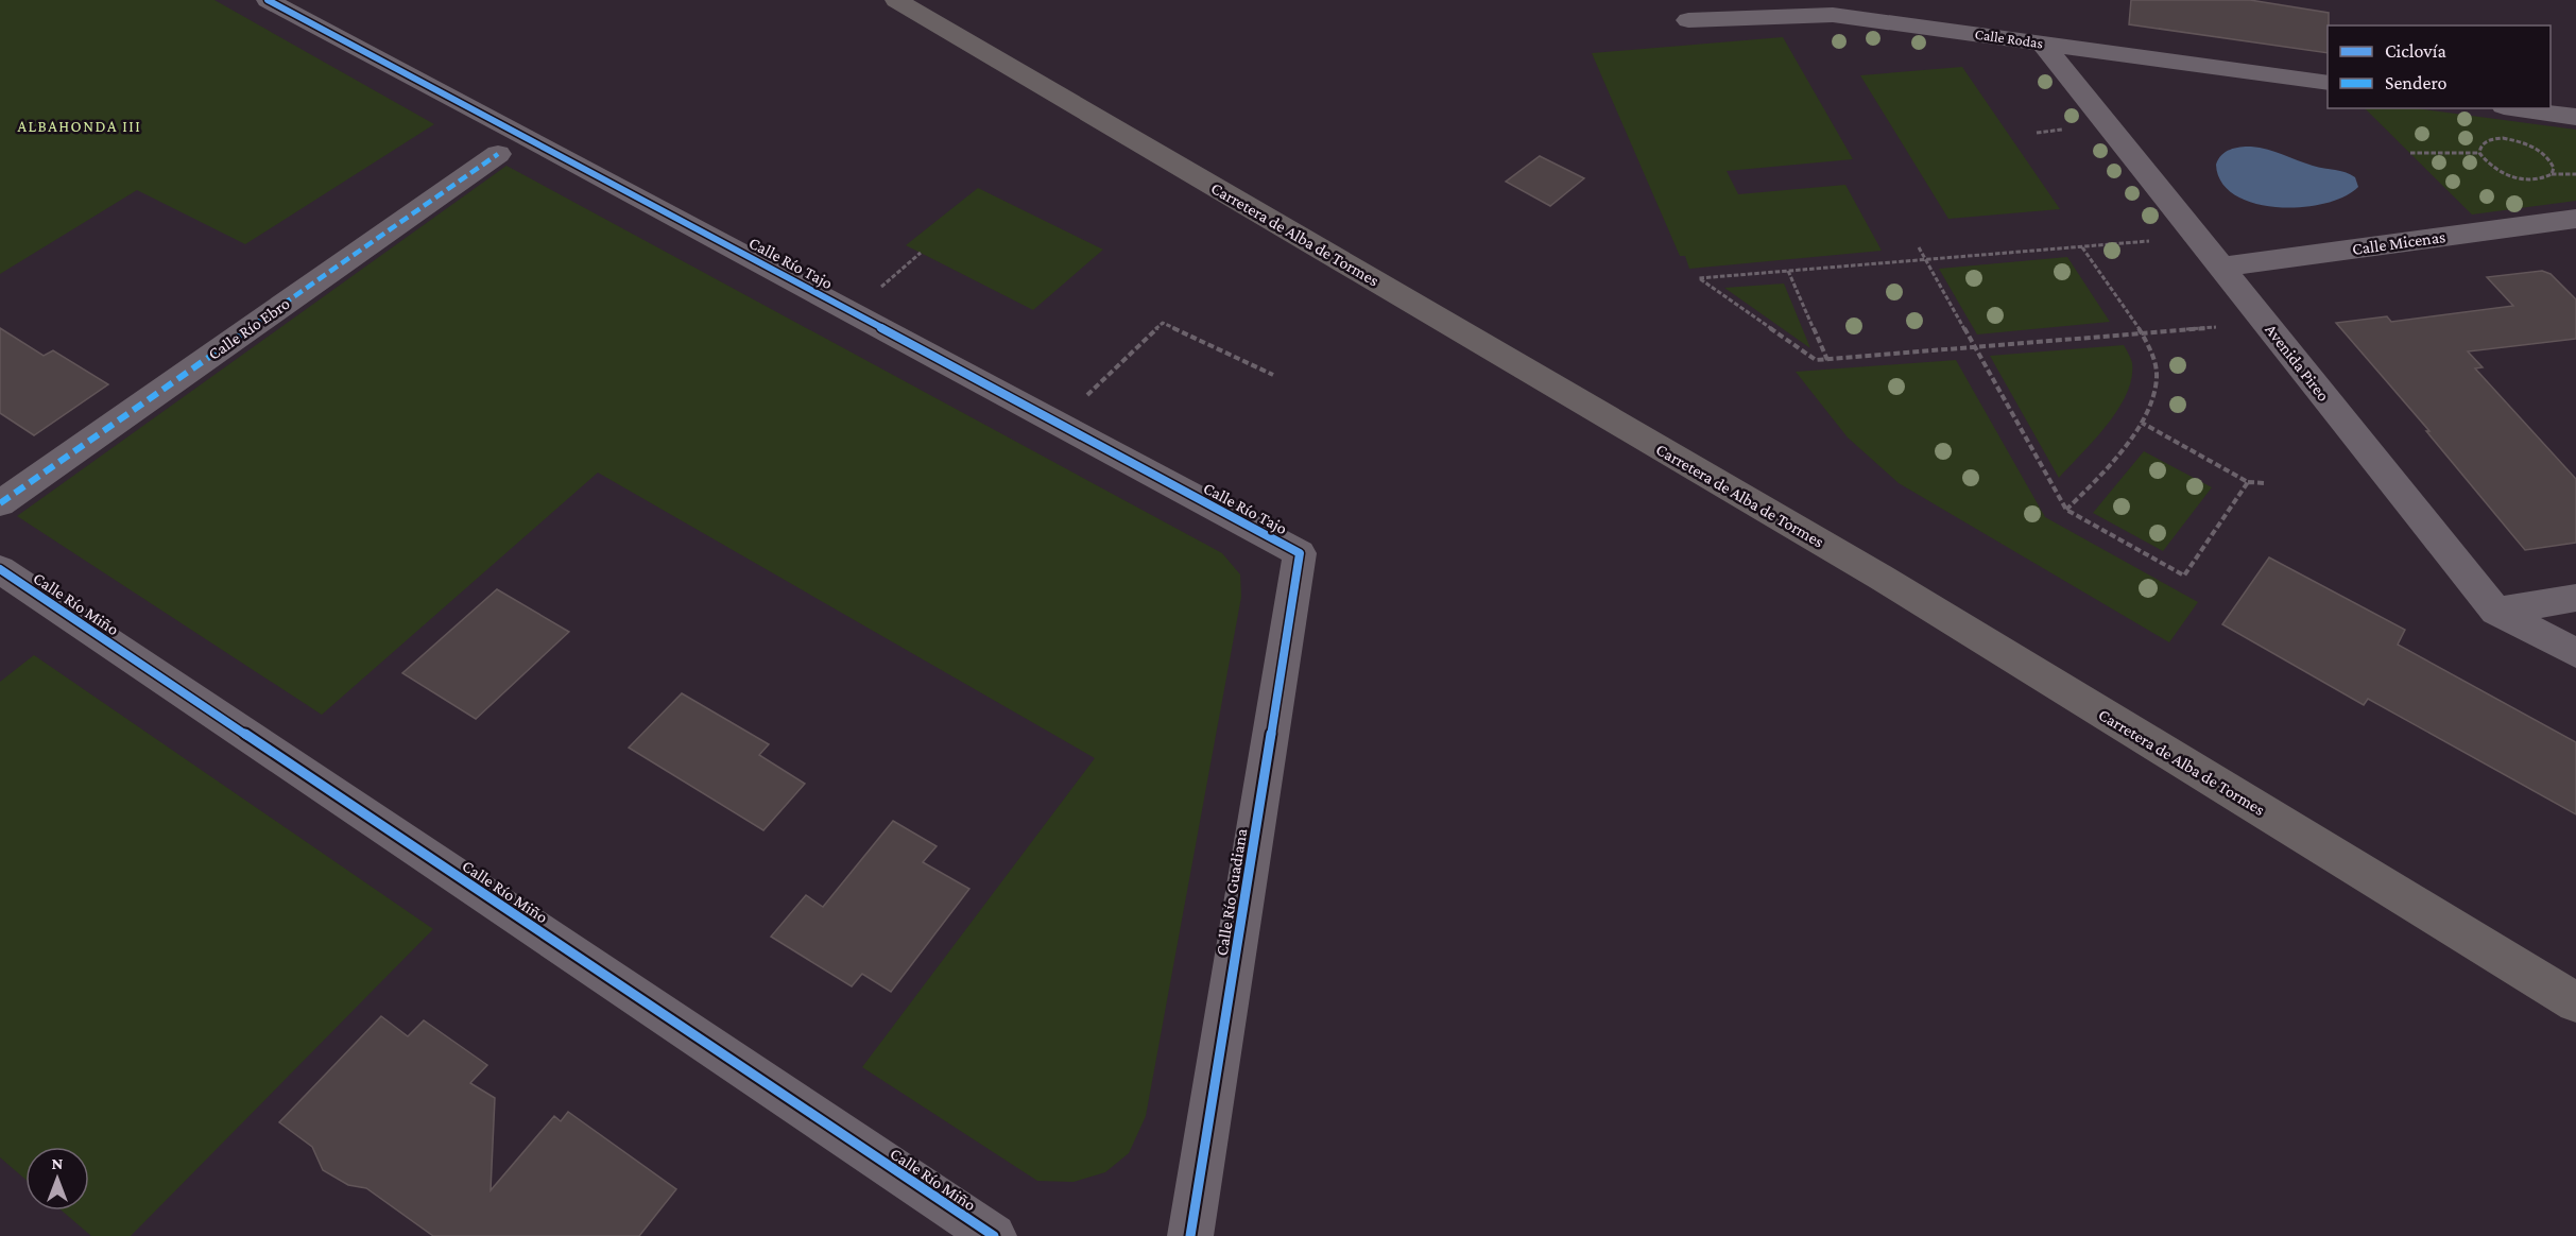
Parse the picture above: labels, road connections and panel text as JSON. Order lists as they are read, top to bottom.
{
  "streets": {
    "main road": ["Carretera de Alba de Tormes"],
    "street": [
      "Calle Rodas",
      "Calle Micenas",
      "Calle Río Tajo",
      "Calle Río Ebro",
      "Avenida Pireo",
      "Calle Río Miño",
      "Calle Río Guadiana"
    ]
  },
  "crossings": [
    ["Calle Rodas", "Avenida Pireo"],
    ["Calle Micenas", "Avenida Pireo"],
    ["Calle Río Tajo", "Calle Río Guadiana"]
  ],
  "districts": ["ALBAHONDA III"],
  "legend": ["Ciclovía", "Sendero"],
  "north": "top"
}
